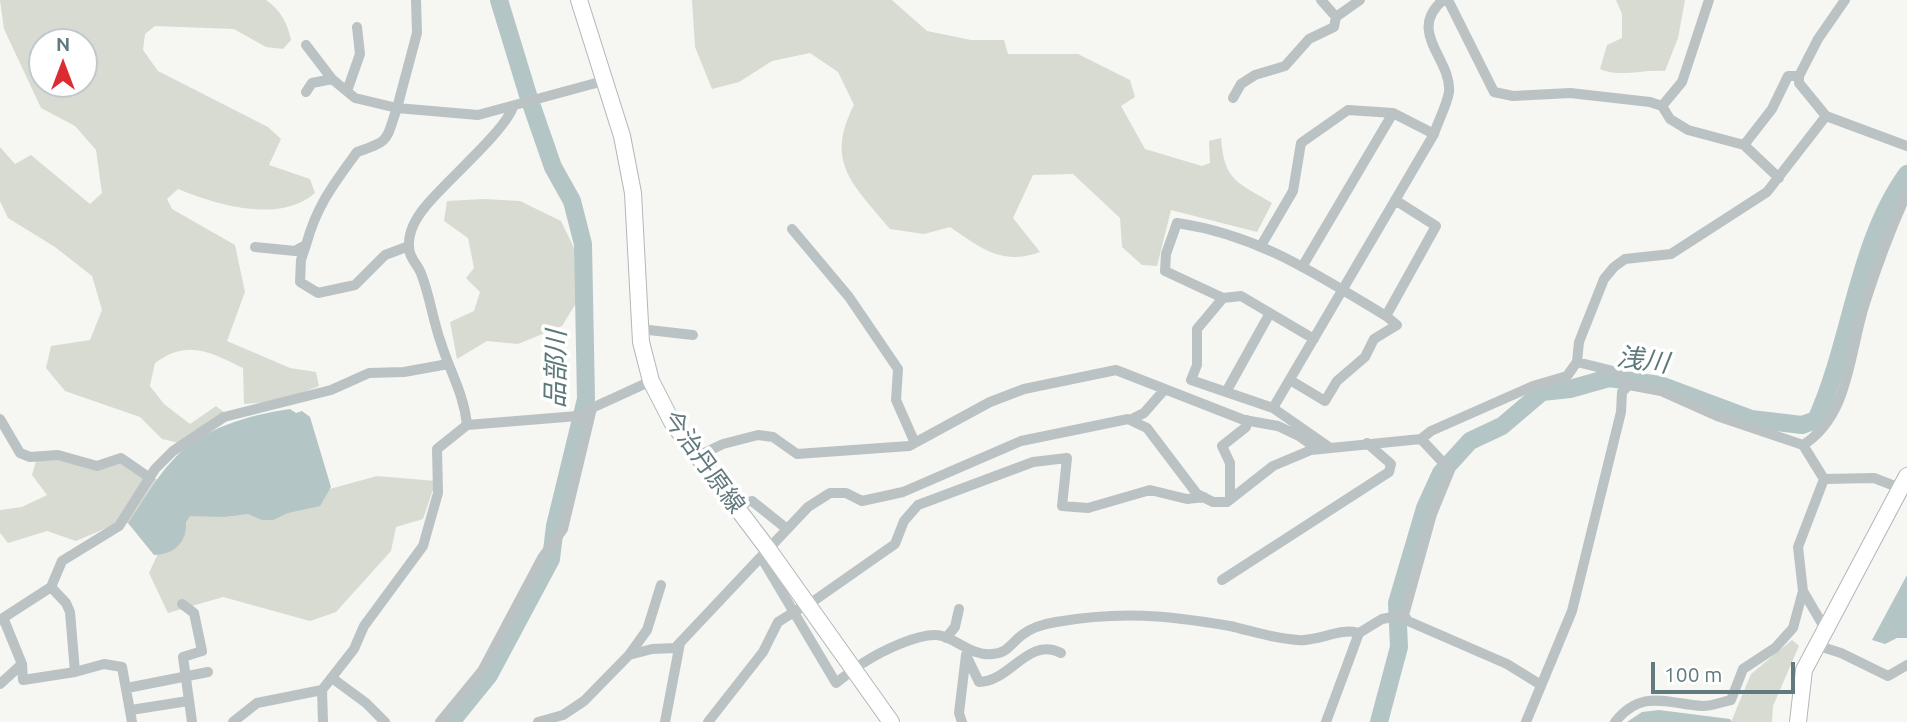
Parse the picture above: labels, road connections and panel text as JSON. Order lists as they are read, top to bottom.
{
  "streets": {
    "main road": ["今治丹原線"]
  },
  "water": ["浅川", "品部川"],
  "scale_bar": "100 m",
  "north": "top"
}
